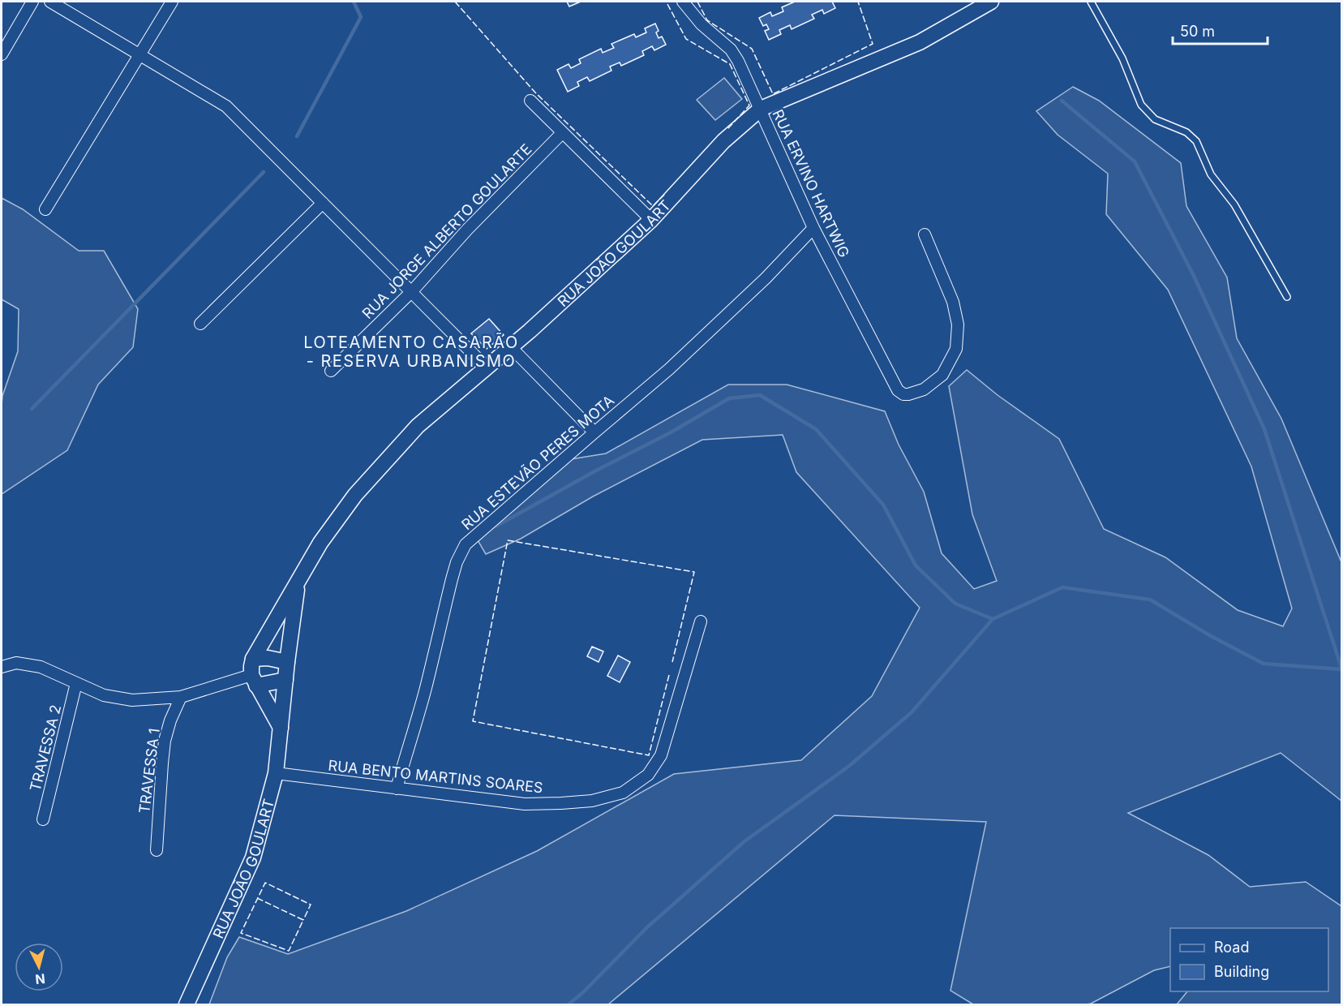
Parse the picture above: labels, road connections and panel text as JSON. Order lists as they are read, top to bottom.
{
  "streets": {
    "street": [
      "RUA ERVINO HARTWIG",
      "RUA JORGE ALBERTO GOULARTE",
      "RUA JOÃO GOULART",
      "RUA ESTEVÃO PERES MOTA",
      "TRAVESSA 2",
      "TRAVESSA 1",
      "RUA BENTO MARTINS SOARES"
    ]
  },
  "crossings": [
    ["RUA ERVINO HARTWIG", "RUA JOÃO GOULART"],
    ["RUA ERVINO HARTWIG", "RUA ESTEVÃO PERES MOTA"],
    ["RUA JOÃO GOULART", "RUA BENTO MARTINS SOARES"],
    ["RUA ESTEVÃO PERES MOTA", "RUA BENTO MARTINS SOARES"]
  ],
  "districts": ["LOTEAMENTO CASARÃO - RESERVA URBANISMO"],
  "legend": ["Road", "Building"],
  "scale_bar": "50 m",
  "north": "bottom"
}
